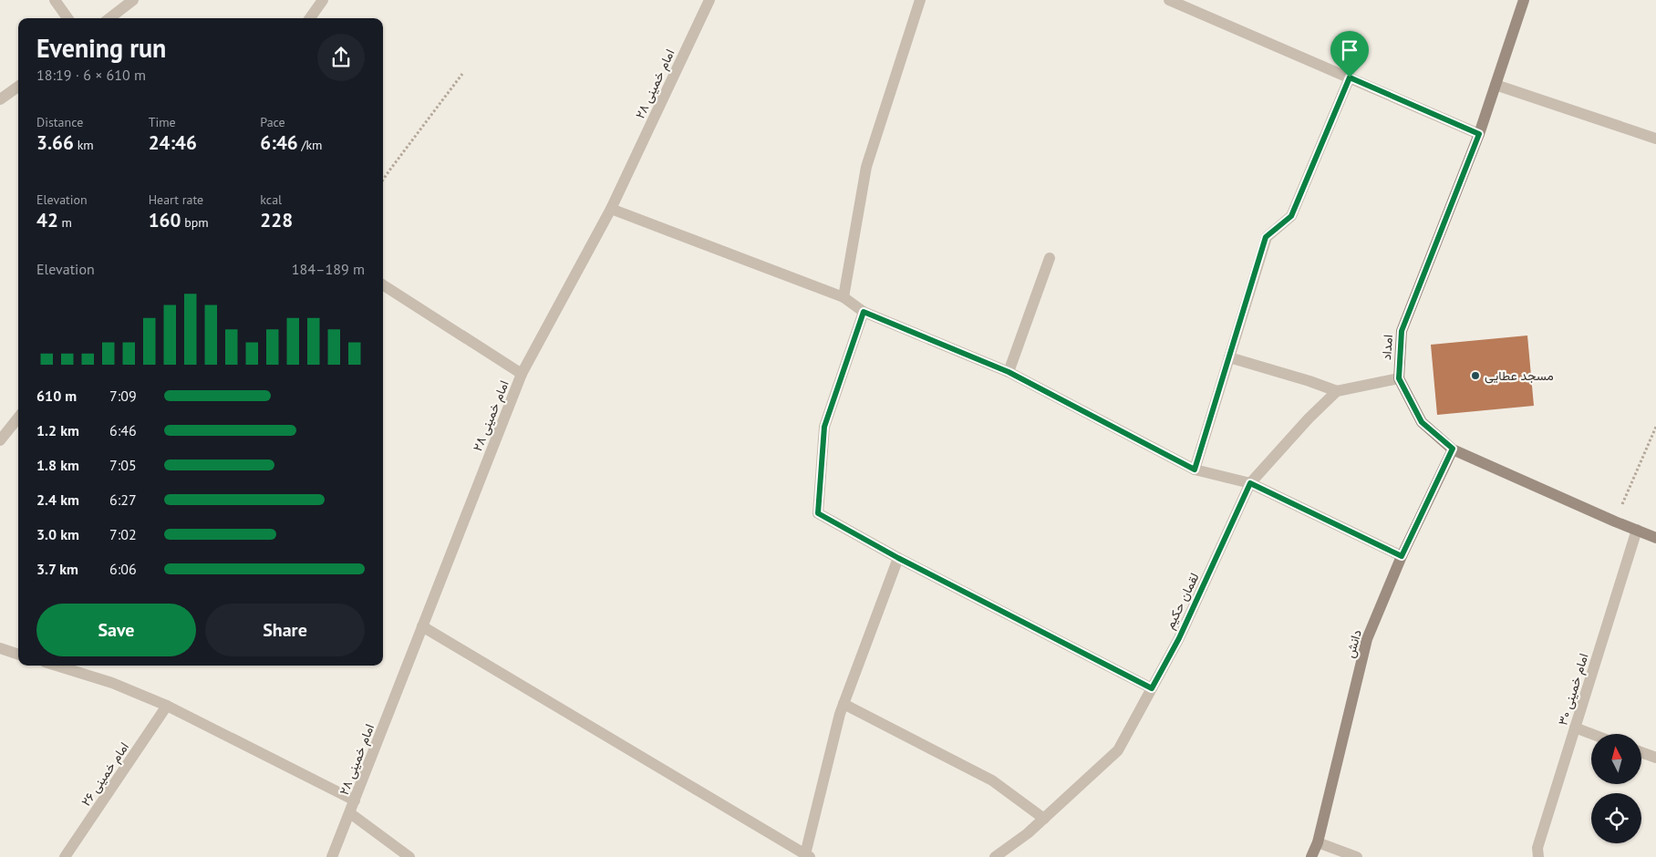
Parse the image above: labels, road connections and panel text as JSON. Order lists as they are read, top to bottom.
{
  "streets": {
    "street": [
      "امام خمینی ۲۸",
      "امداد",
      "لقمان حکیم",
      "دانش",
      "امام خمینی ۳۰",
      "امام خمینی ۲۶"
    ]
  },
  "crossings": [
    ["امداد", "دانش"],
    ["امداد", "امام خمینی ۳۰"]
  ],
  "places": ["مسجد عطایی"],
  "north": "top",
  "page": {
    "heading": ["Evening run", "18:19 · 6 × 610 m"],
    "stats": [
      ["Distance", "3.66 km"],
      ["Time", "24:46"],
      ["Pace", "6:46 /km"],
      ["Elevation", "42 m"],
      ["Heart rate", "160 bpm"],
      ["kcal", "228"]
    ],
    "chart": ["Elevation", "184–189 m"],
    "list": [
      {
        "name": "610 m",
        "note": "7:09"
      },
      {
        "name": "1.2 km",
        "note": "6:46"
      },
      {
        "name": "1.8 km",
        "note": "7:05"
      },
      {
        "name": "2.4 km",
        "note": "6:27"
      },
      {
        "name": "3.0 km",
        "note": "7:02"
      },
      {
        "name": "3.7 km",
        "note": "6:06"
      }
    ],
    "buttons": ["Save", "Share"]
  }
}
